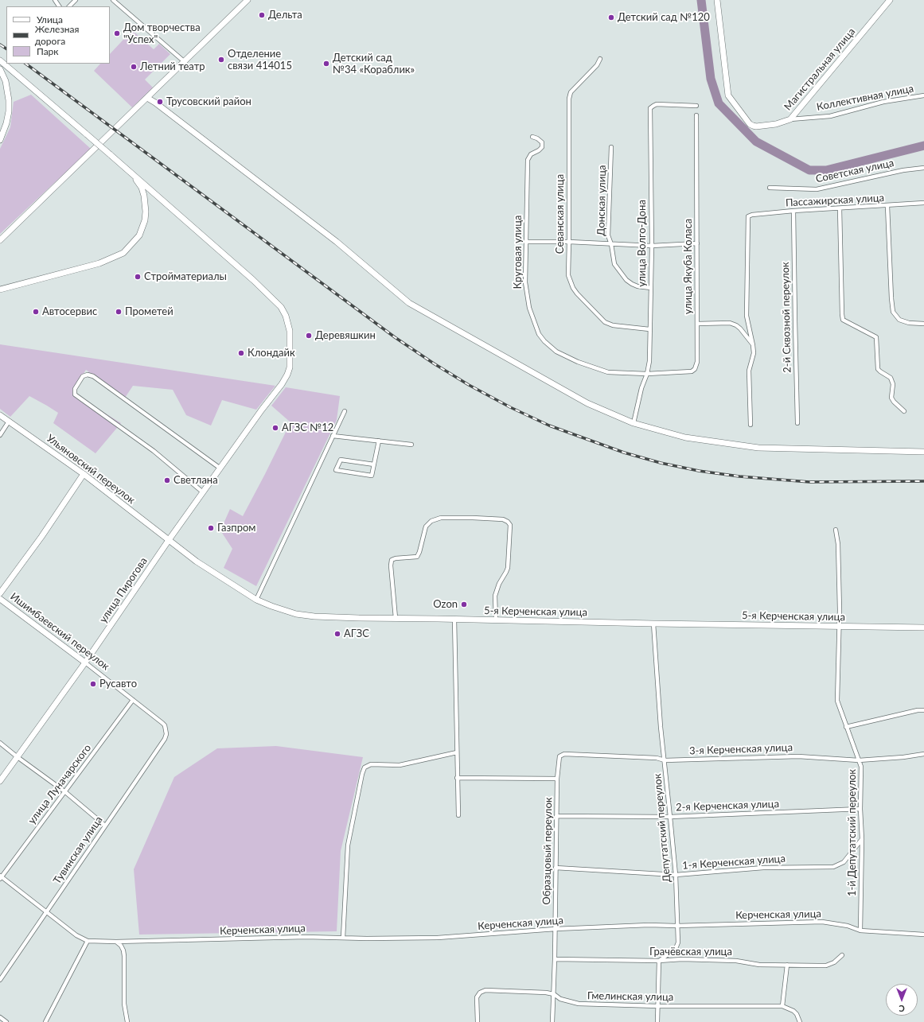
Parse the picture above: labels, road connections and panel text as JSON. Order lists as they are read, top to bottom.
{
  "streets": {
    "main road": [
      "Магистральная улица",
      "Ульяновский переулок",
      "улица Пирогова",
      "5-я Керченская улица",
      "Ишимбаевский переулок"
    ],
    "street": [
      "Коллективная улица",
      "Советская улица",
      "Донская улица",
      "Пассажирская улица",
      "Севанская улица",
      "улица Волго-Дона",
      "Круговая улица",
      "улица Якуба Коласа",
      "2-й Сквозной переулок",
      "3-я Керченская улица",
      "улица Луначарского",
      "2-я Керченская улица",
      "Депутатский переулок",
      "1-й Депутатский переулок",
      "Тувинская улица",
      "Образцовый переулок",
      "1-я Керченская улица",
      "Керченская улица",
      "Грачёвская улица",
      "Гмелинская улица"
    ]
  },
  "crossings": [
    ["Магистральная улица", "Коллективная улица"],
    ["Донская улица", "улица Волго-Дона"],
    ["Пассажирская улица", "2-й Сквозной переулок"],
    ["Севанская улица", "улица Волго-Дона"],
    ["улица Волго-Дона", "Круговая улица"],
    ["улица Волго-Дона", "улица Якуба Коласа"],
    ["Круговая улица", "улица Якуба Коласа"],
    ["Ульяновский переулок", "улица Пирогова"],
    ["Ульяновский переулок", "5-я Керченская улица"],
    ["улица Пирогова", "5-я Керченская улица"],
    ["улица Пирогова", "Ишимбаевский переулок"],
    ["5-я Керченская улица", "Депутатский переулок"],
    ["5-я Керченская улица", "1-й Депутатский переулок"],
    ["Ишимбаевский переулок", "улица Луначарского"],
    ["Ишимбаевский переулок", "Тувинская улица"],
    ["3-я Керченская улица", "Депутатский переулок"],
    ["3-я Керченская улица", "1-й Депутатский переулок"],
    ["3-я Керченская улица", "Образцовый переулок"],
    ["2-я Керченская улица", "Депутатский переулок"],
    ["2-я Керченская улица", "1-й Депутатский переулок"],
    ["2-я Керченская улица", "Образцовый переулок"],
    ["Депутатский переулок", "1-я Керченская улица"],
    ["Депутатский переулок", "Керченская улица"],
    ["Депутатский переулок", "Грачёвская улица"],
    ["1-й Депутатский переулок", "1-я Керченская улица"],
    ["1-й Депутатский переулок", "Керченская улица"],
    ["Образцовый переулок", "1-я Керченская улица"],
    ["Образцовый переулок", "Керченская улица"],
    ["Образцовый переулок", "Грачёвская улица"],
    ["Образцовый переулок", "Гмелинская улица"]
  ],
  "places": [
    "Дельта",
    "Детский сад №120",
    "Дом творчества \"Успех\"",
    "Отделение связи 414015",
    "Детский сад №34 «Кораблик»",
    "Летний театр",
    "Трусовский район",
    "Стройматериалы",
    "Автосервис",
    "Прометей",
    "Деревяшкин",
    "Клондайк",
    "АГЗС №12",
    "Светлана",
    "Газпром",
    "Ozon",
    "АГЗС",
    "Русавто"
  ],
  "legend": ["Улица", "Железная дорога", "Парк"],
  "north": "bottom"
}
